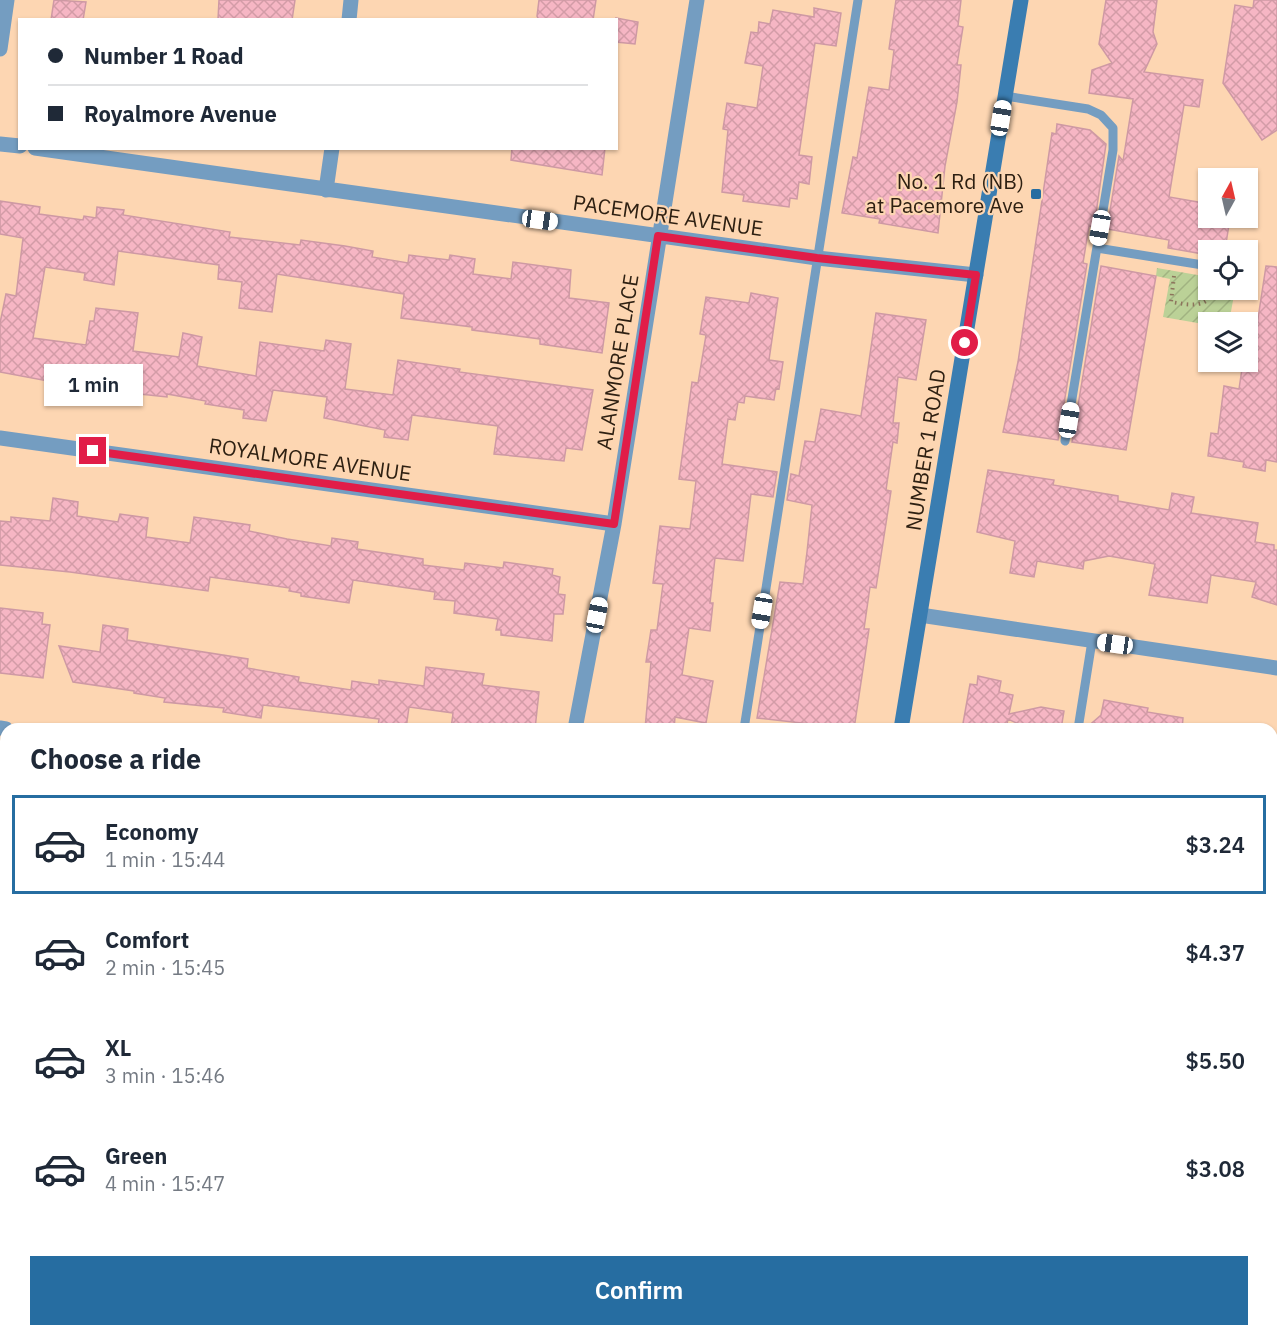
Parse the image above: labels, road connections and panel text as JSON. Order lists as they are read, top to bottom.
{
  "streets": {
    "main road": ["NUMBER 1 ROAD"],
    "street": ["PACEMORE AVENUE", "ALANMORE PLACE", "ROYALMORE AVENUE"]
  },
  "crossings": [
    ["PACEMORE AVENUE", "ALANMORE PLACE"],
    ["PACEMORE AVENUE", "NUMBER 1 ROAD"],
    ["ALANMORE PLACE", "ROYALMORE AVENUE"]
  ],
  "places": {
    "transit": ["No. 1 Rd (NB) at Pacemore Ave"]
  },
  "north": "top",
  "page": {
    "banner": ["Number 1 Road", "Royalmore Avenue"],
    "bubble": "1 min",
    "heading": "Choose a ride",
    "list": [
      {
        "name": "Economy",
        "note": "1 min · 15:44",
        "value": "$3.24"
      },
      {
        "name": "Comfort",
        "note": "2 min · 15:45",
        "value": "$4.37"
      },
      {
        "name": "XL",
        "note": "3 min · 15:46",
        "value": "$5.50"
      },
      {
        "name": "Green",
        "note": "4 min · 15:47",
        "value": "$3.08"
      }
    ],
    "buttons": "Confirm"
  }
}
